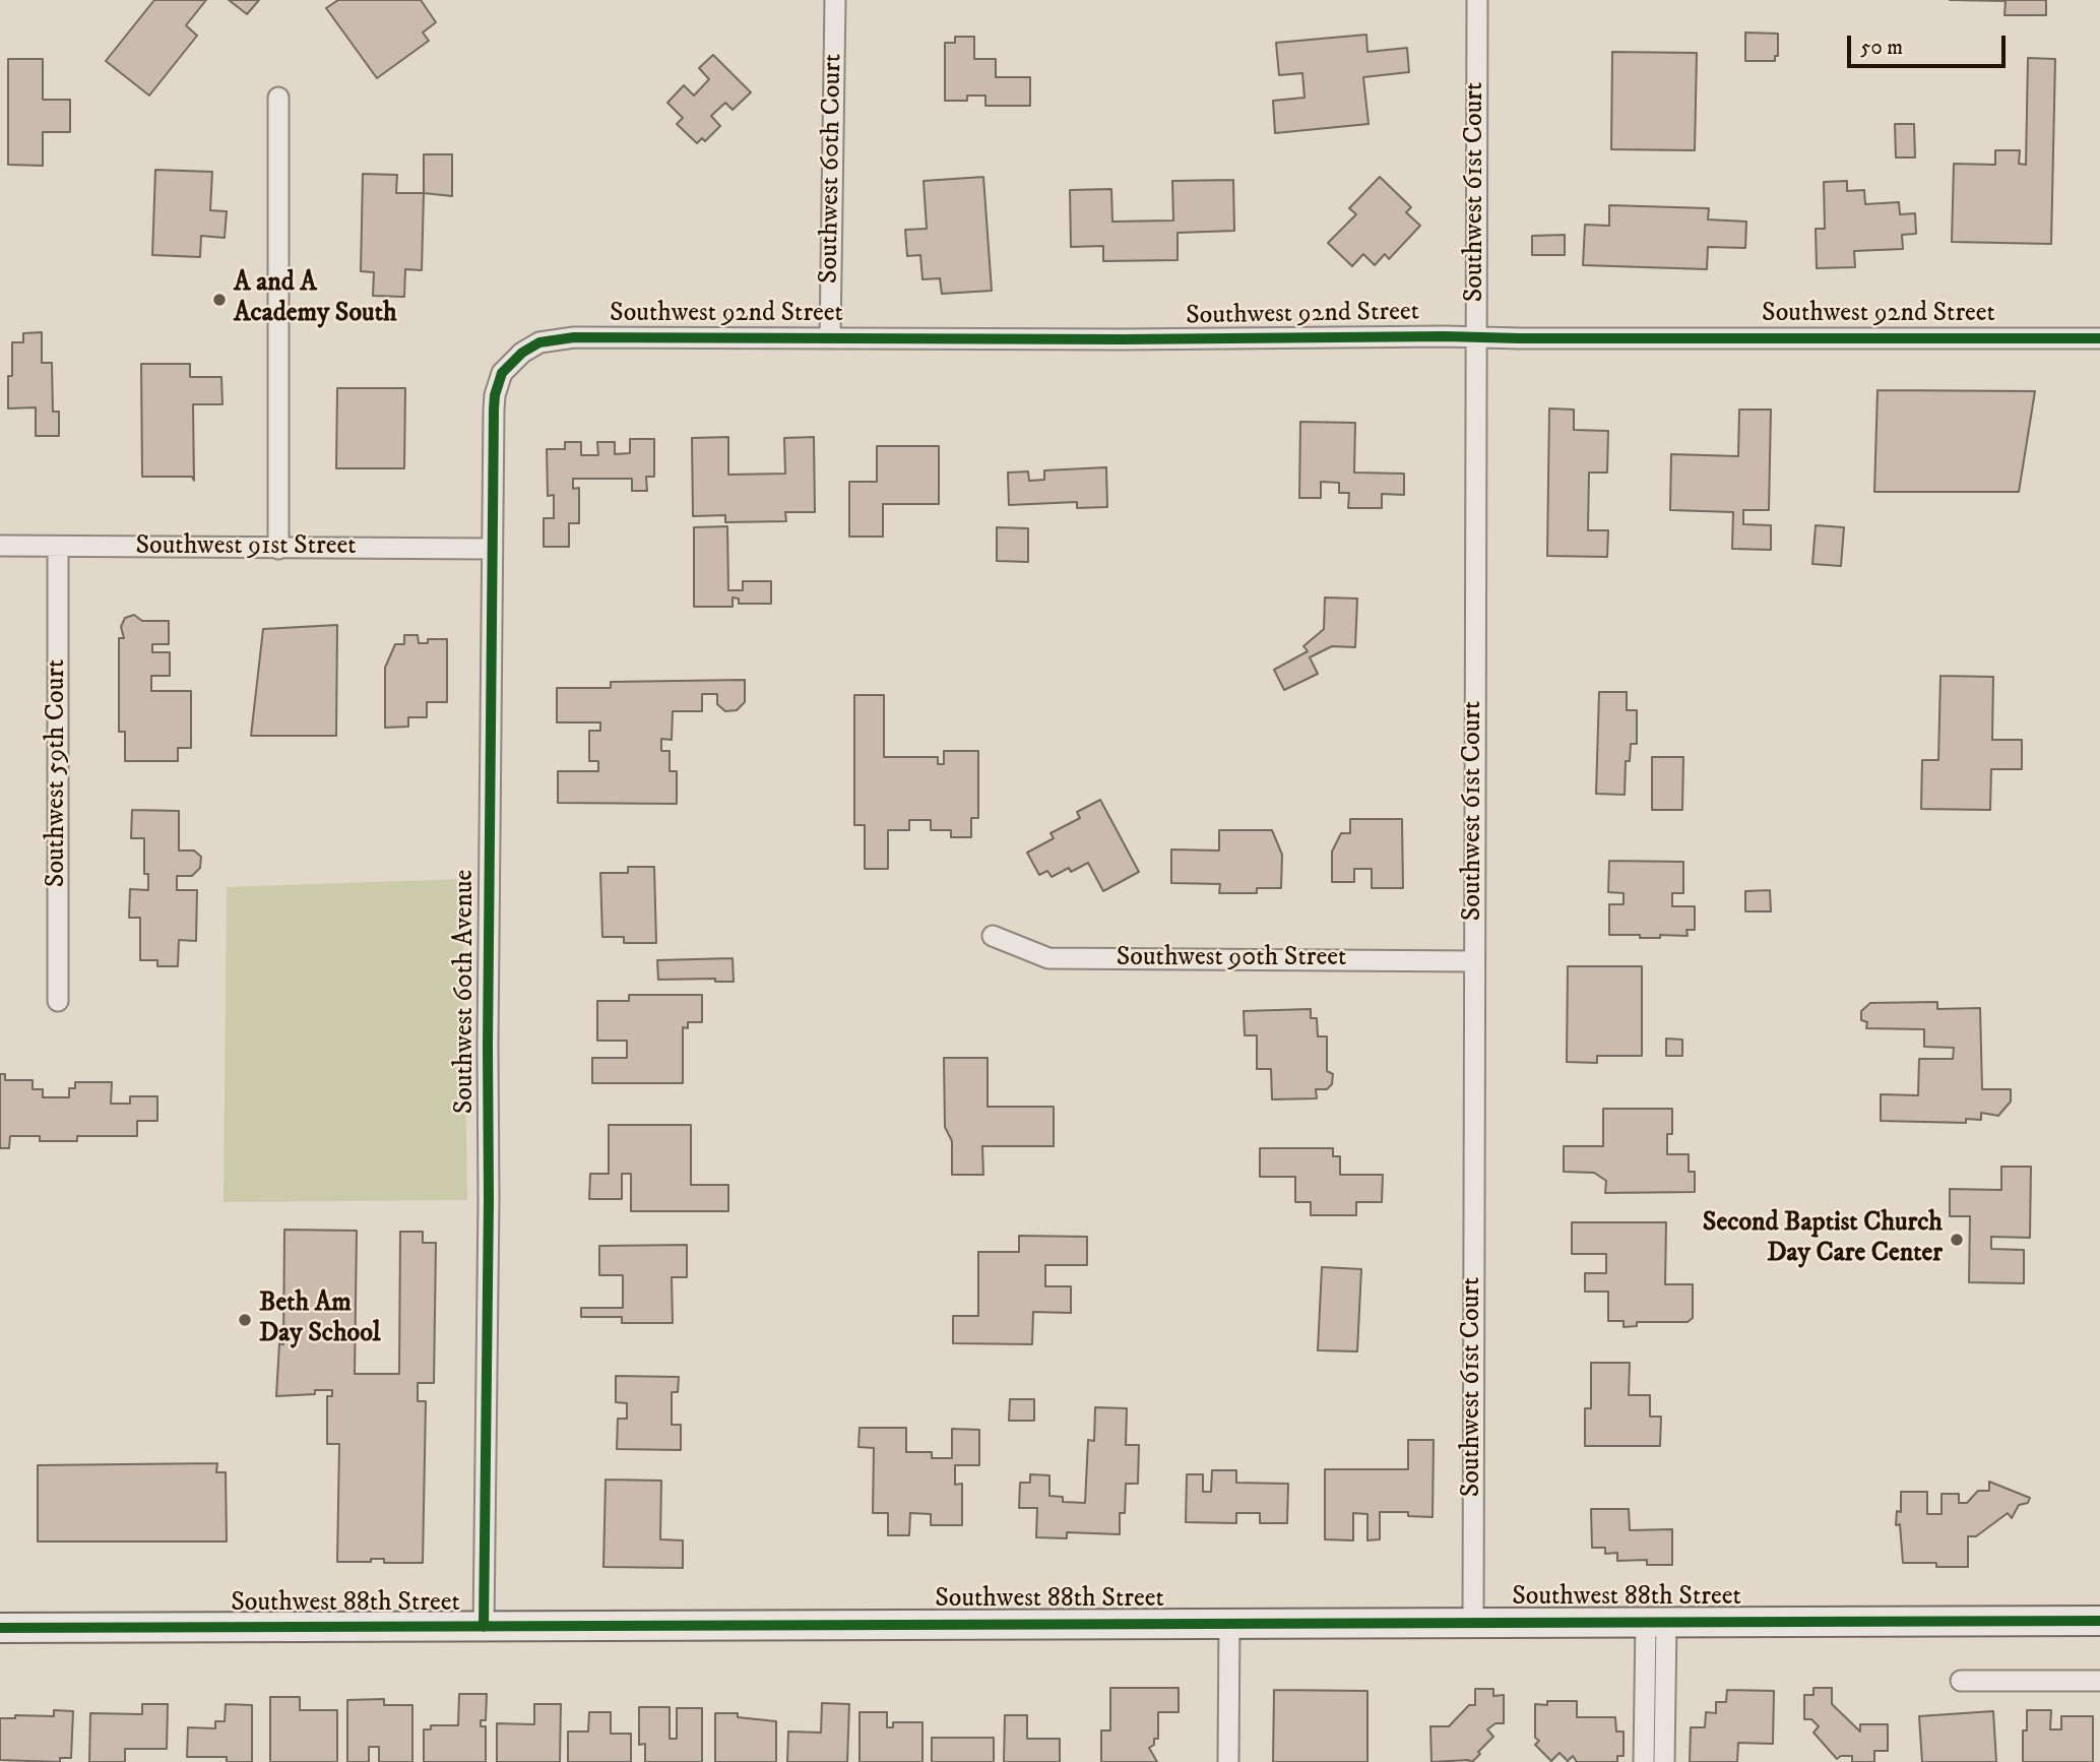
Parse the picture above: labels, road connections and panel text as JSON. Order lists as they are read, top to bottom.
{
  "streets": {
    "street": [
      "Southwest 60th Court",
      "Southwest 61st Court",
      "Southwest 92nd Street",
      "Southwest 91st Street",
      "Southwest 59th Court",
      "Southwest 90th Street",
      "Southwest 60th Avenue",
      "Southwest 88th Street"
    ]
  },
  "crossings": [
    ["Southwest 60th Court", "Southwest 92nd Street"],
    ["Southwest 61st Court", "Southwest 92nd Street"],
    ["Southwest 61st Court", "Southwest 90th Street"],
    ["Southwest 61st Court", "Southwest 88th Street"],
    ["Southwest 92nd Street", "Southwest 60th Avenue"],
    ["Southwest 91st Street", "Southwest 59th Court"],
    ["Southwest 91st Street", "Southwest 60th Avenue"],
    ["Southwest 60th Avenue", "Southwest 88th Street"]
  ],
  "places": ["A and A Academy South", "Second Baptist Church Day Care Center", "Beth Am Day School"],
  "scale_bar": "50 m"
}
